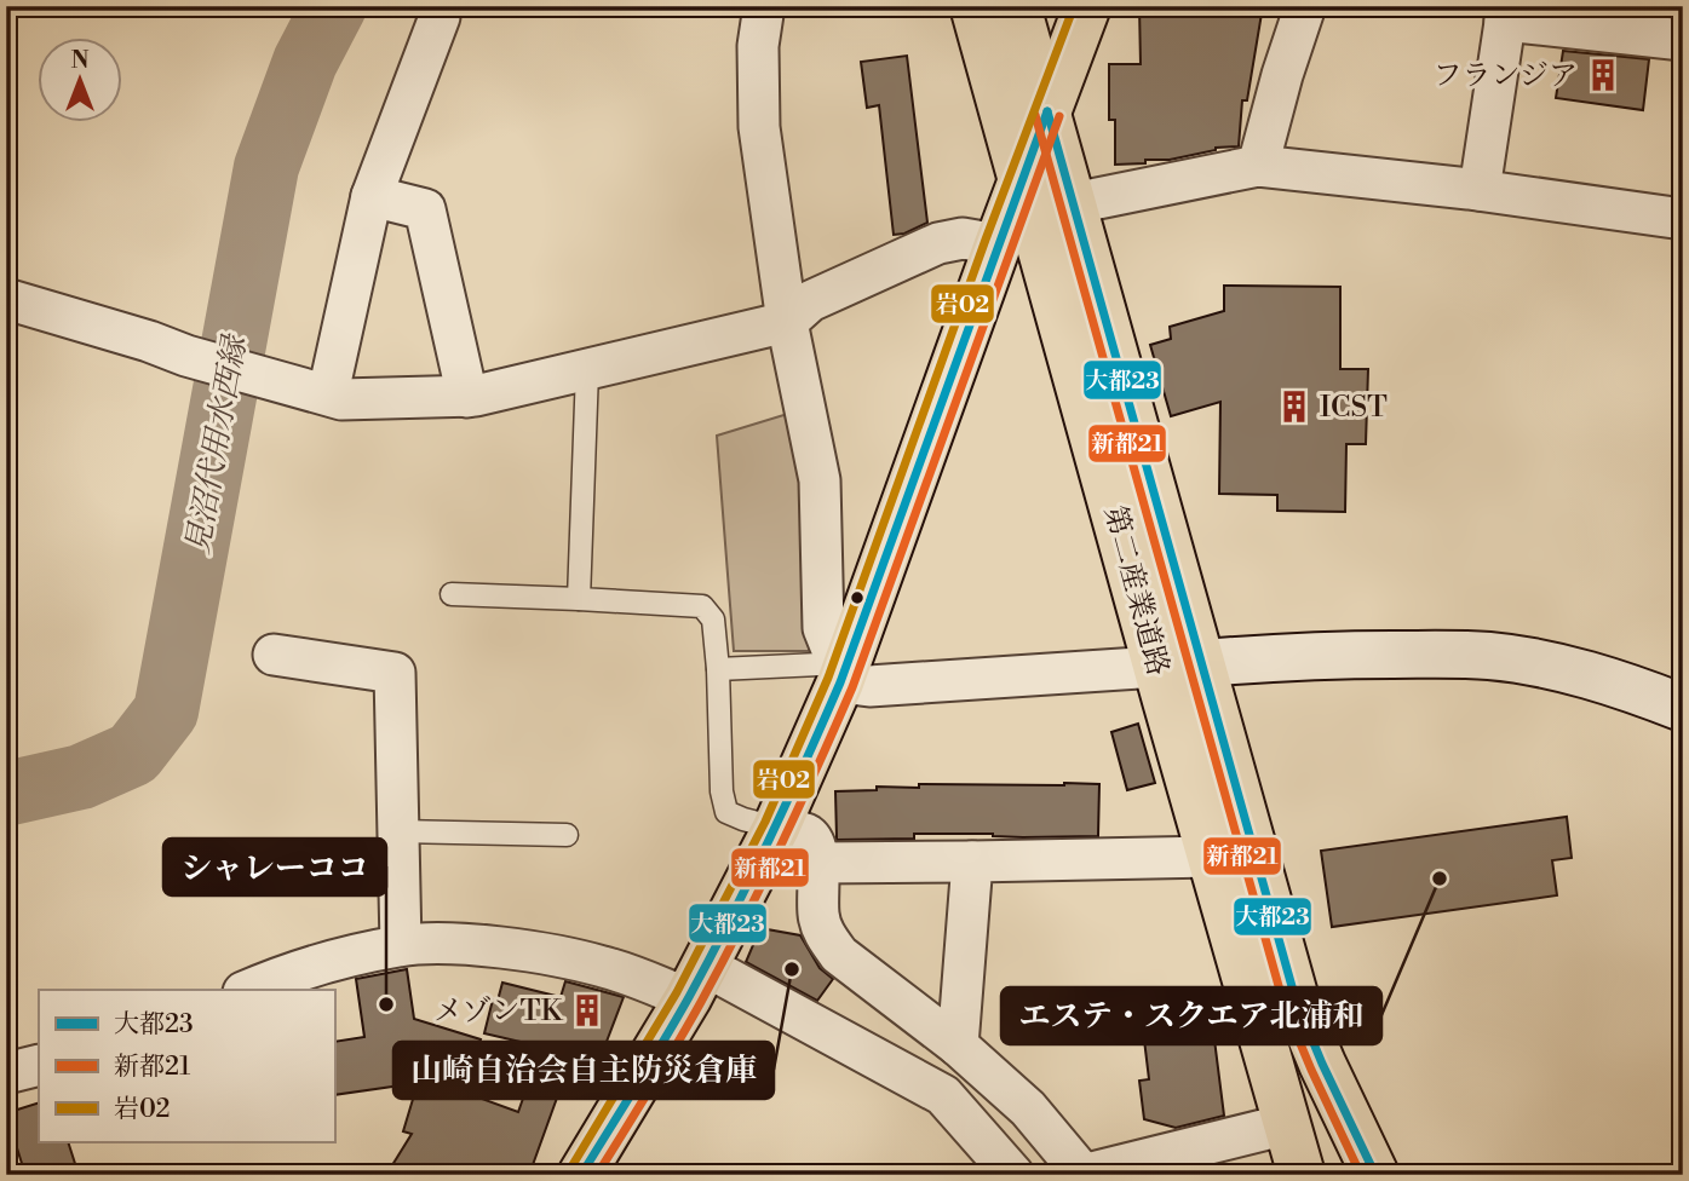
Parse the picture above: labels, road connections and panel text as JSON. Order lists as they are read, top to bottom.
{
  "streets": {
    "main road": ["第二産業道路"]
  },
  "water": ["見沼代用水西縁"],
  "places": {
    "building": ["フランジア", "ICST", "メゾンTK"],
    "other": ["エステ・スクエア北浦和", "山崎自治会自主防災倉庫", "シャレーココ"]
  },
  "lines": ["transit line 岩02", "transit line 大都23", "transit line 新都21"],
  "legend": ["大都23", "新都21", "岩02"],
  "north": "top"
}
